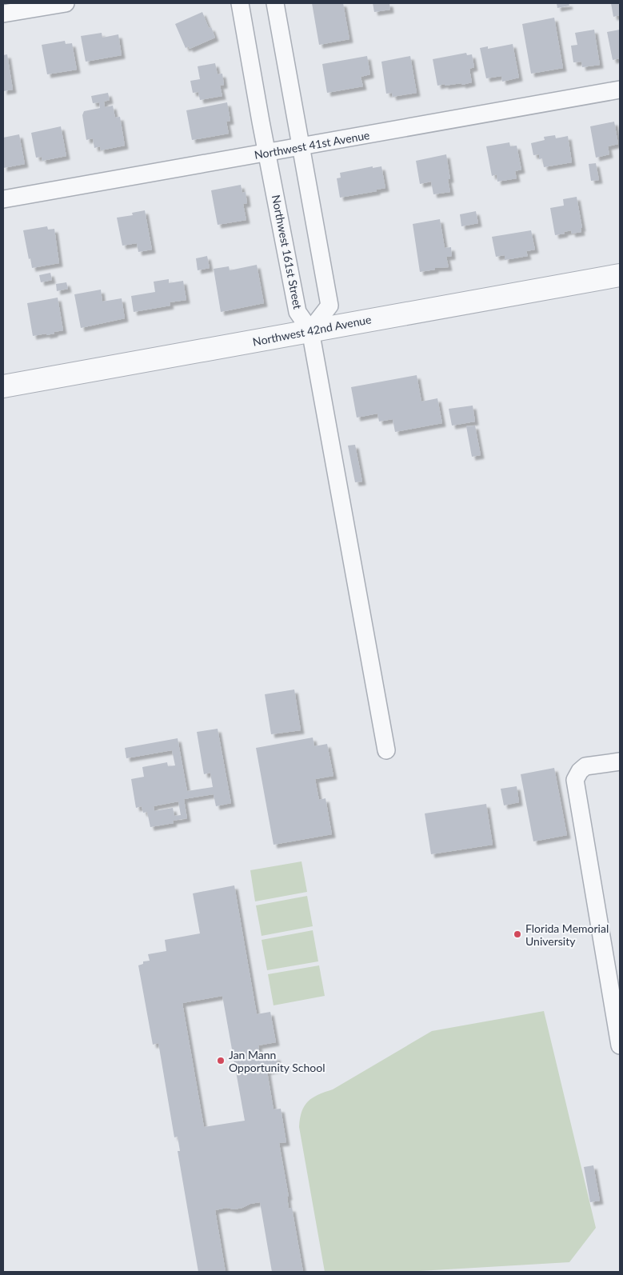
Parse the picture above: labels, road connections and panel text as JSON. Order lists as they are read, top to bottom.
{
  "streets": {
    "street": ["Northwest 41st Avenue", "Northwest 161st Street", "Northwest 42nd Avenue"]
  },
  "crossings": [
    ["Northwest 41st Avenue", "Northwest 161st Street"],
    ["Northwest 161st Street", "Northwest 42nd Avenue"]
  ],
  "places": ["Florida Memorial University", "Jan Mann Opportunity School"]
}
